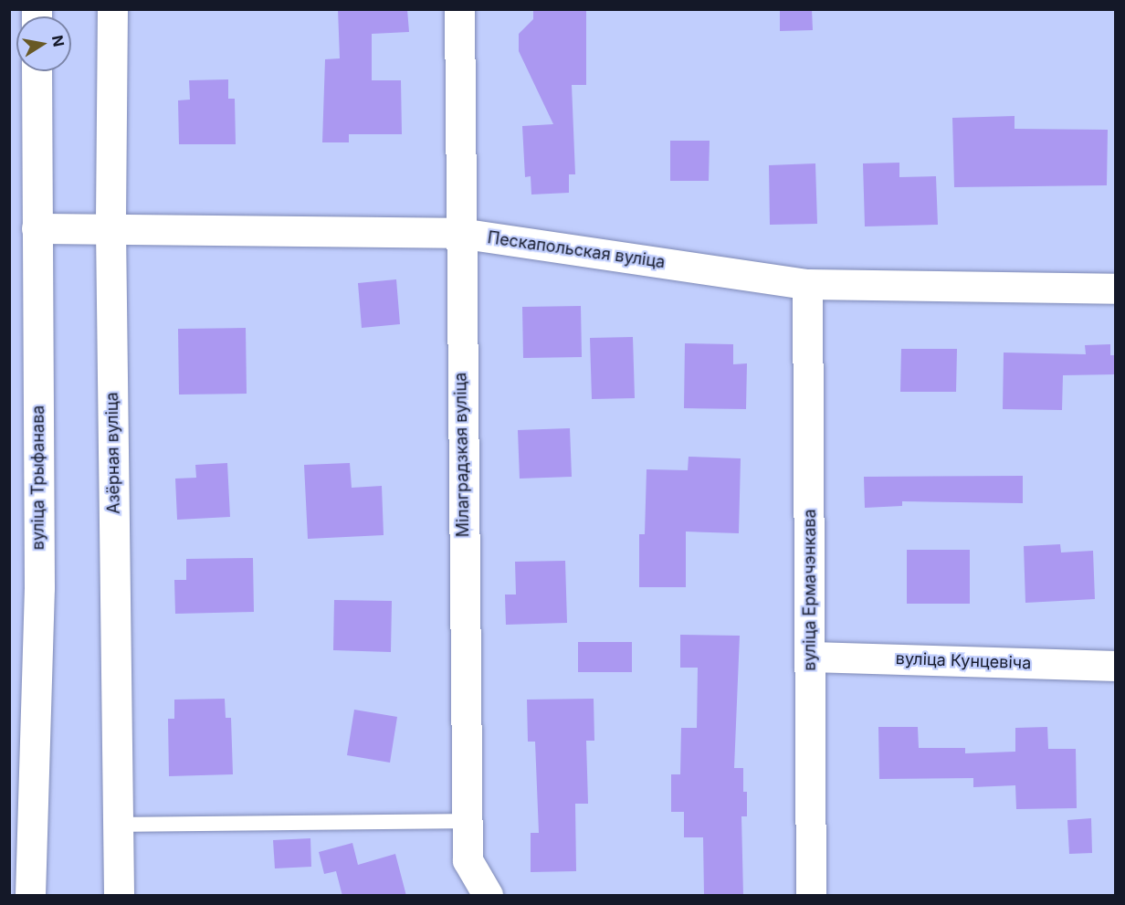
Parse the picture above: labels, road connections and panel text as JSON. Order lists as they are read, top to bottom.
{
  "streets": {
    "street": [
      "Пескапольская вуліца",
      "Азёрная вуліца",
      "Мілаградзкая вуліца",
      "вуліца Трыфанава",
      "вуліца Ермачэнкава",
      "вуліца Кунцевіча"
    ]
  },
  "crossings": [
    ["Пескапольская вуліца", "Азёрная вуліца"],
    ["Пескапольская вуліца", "Мілаградзкая вуліца"],
    ["Пескапольская вуліца", "вуліца Трыфанава"],
    ["Пескапольская вуліца", "вуліца Ермачэнкава"],
    ["вуліца Ермачэнкава", "вуліца Кунцевіча"]
  ],
  "north": "right"
}
